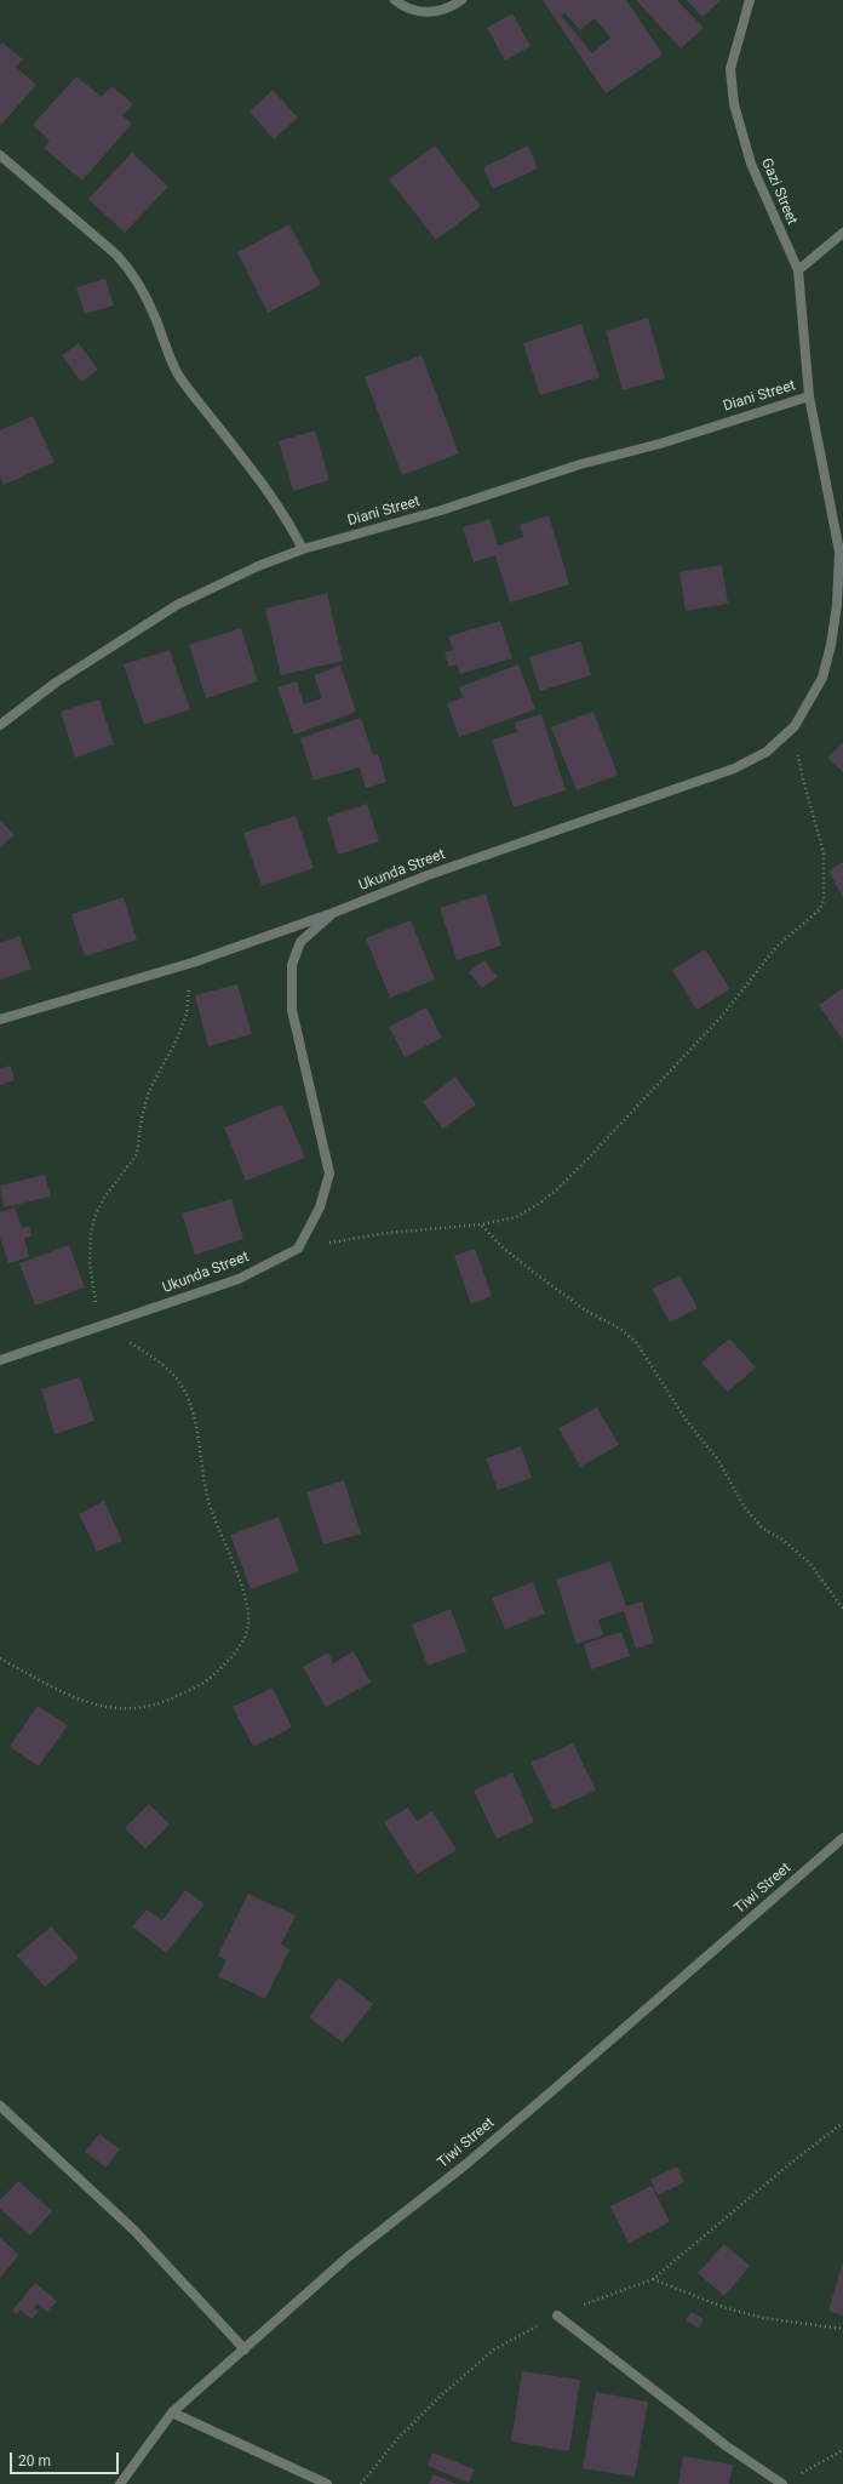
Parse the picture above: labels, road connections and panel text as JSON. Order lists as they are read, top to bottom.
{
  "streets": {
    "street": [
      "Gazi Street",
      "Diani Street",
      "Ukunda Street",
      "Tiwi Street"
    ]
  },
  "crossings": [
    ["Gazi Street", "Diani Street"],
    ["Gazi Street", "Ukunda Street"],
    ["Diani Street", "Ukunda Street"]
  ],
  "scale_bar": "20 m"
}
